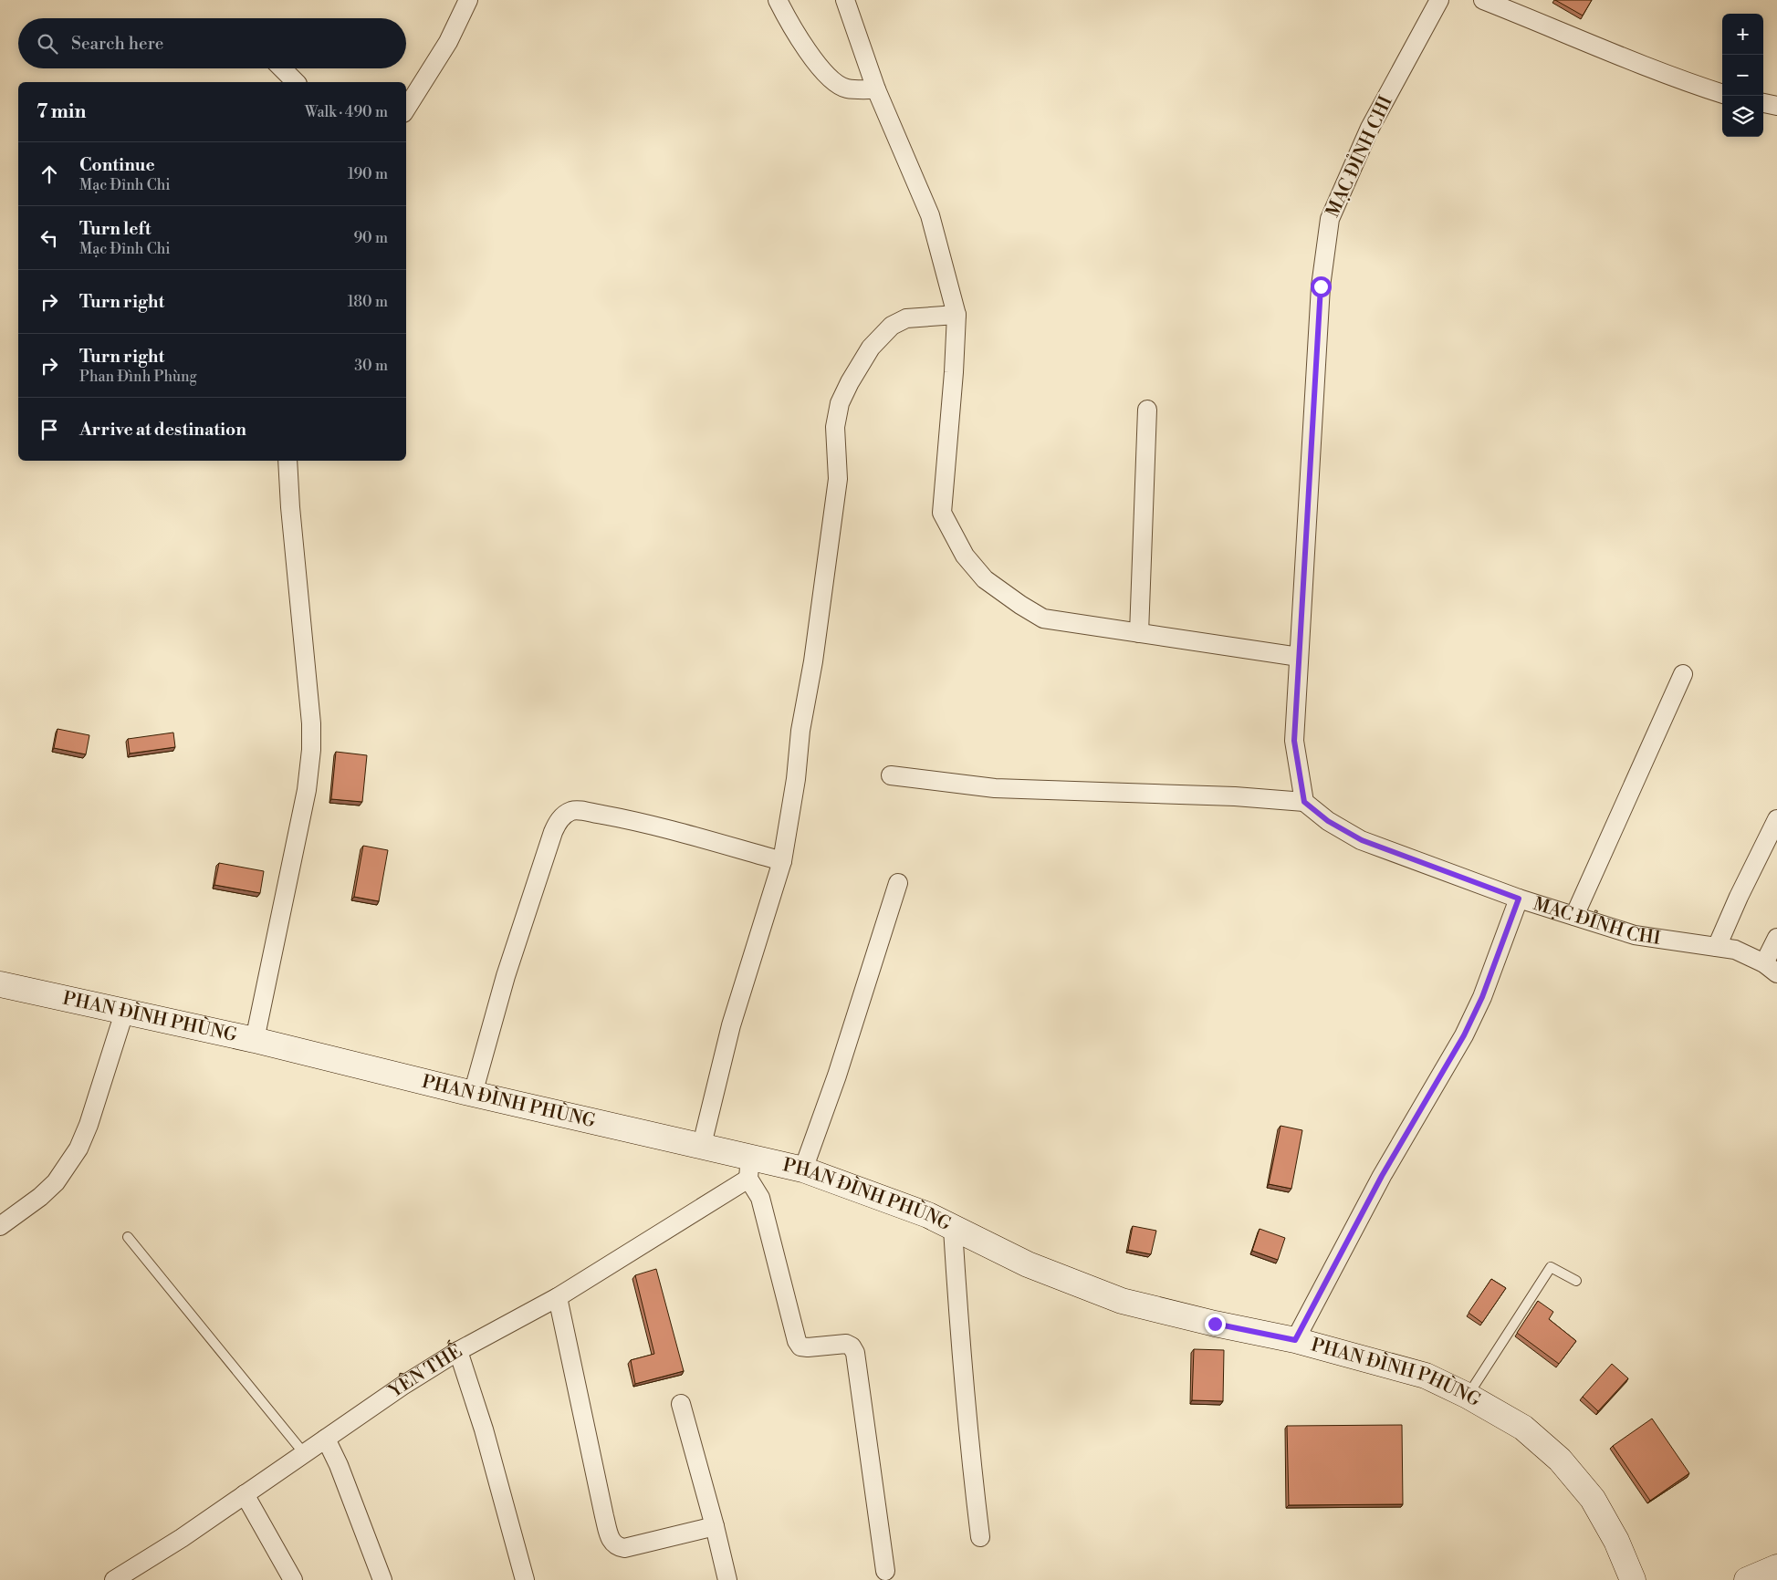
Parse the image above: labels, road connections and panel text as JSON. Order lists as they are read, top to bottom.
{
  "streets": {
    "street": ["MẠC ĐỈNH CHI", "PHAN ĐÌNH PHÙNG", "YÊN THẾ"]
  },
  "crossings": [
    ["PHAN ĐÌNH PHÙNG", "YÊN THẾ"]
  ],
  "page": {
    "map_buttons": ["+", "−"],
    "search": "Search here",
    "heading": ["7 min", "Walk · 490 m"],
    "list": [
      ["Continue", "Mạc Đỉnh Chi", "190 m"],
      ["Turn left", "Mạc Đỉnh Chi", "90 m"],
      ["Turn right", "180 m"],
      ["Turn right", "Phan Đình Phùng", "30 m"],
      "Arrive at destination"
    ]
  }
}
